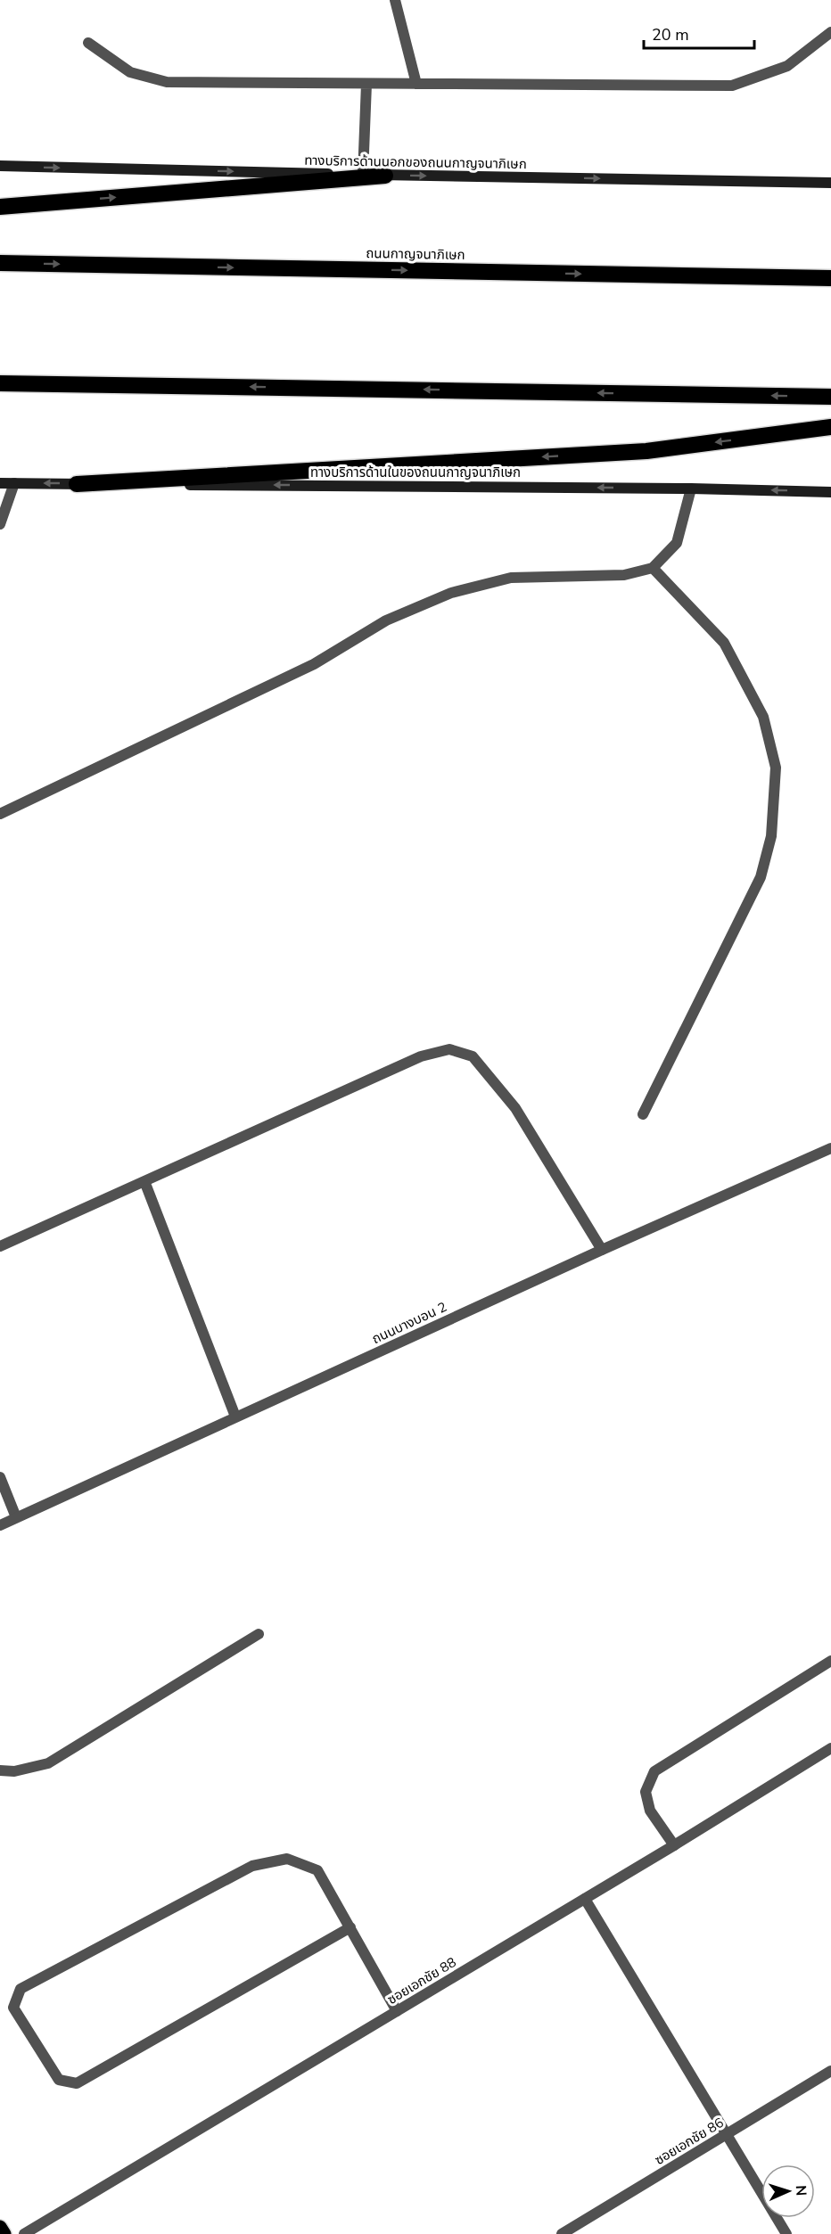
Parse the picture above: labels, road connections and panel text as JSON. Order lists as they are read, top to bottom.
{
  "streets": {
    "highway": ["ถนนกาญจนาภิเษก"],
    "main road": ["ทางบริการด้านนอกของถนนกาญจนาภิเษก", "ทางบริการด้านในของถนนกาญจนาภิเษก"],
    "street": ["ถนนบางบอน 2", "ซอยเอกชัย 88", "ซอยเอกชัย 86"]
  },
  "one_way": ["ทางบริการด้านนอกของถนนกาญจนาภิเษก", "ทางบริการด้านในของถนนกาญจนาภิเษก"],
  "scale_bar": "20 m",
  "north": "right"
}
